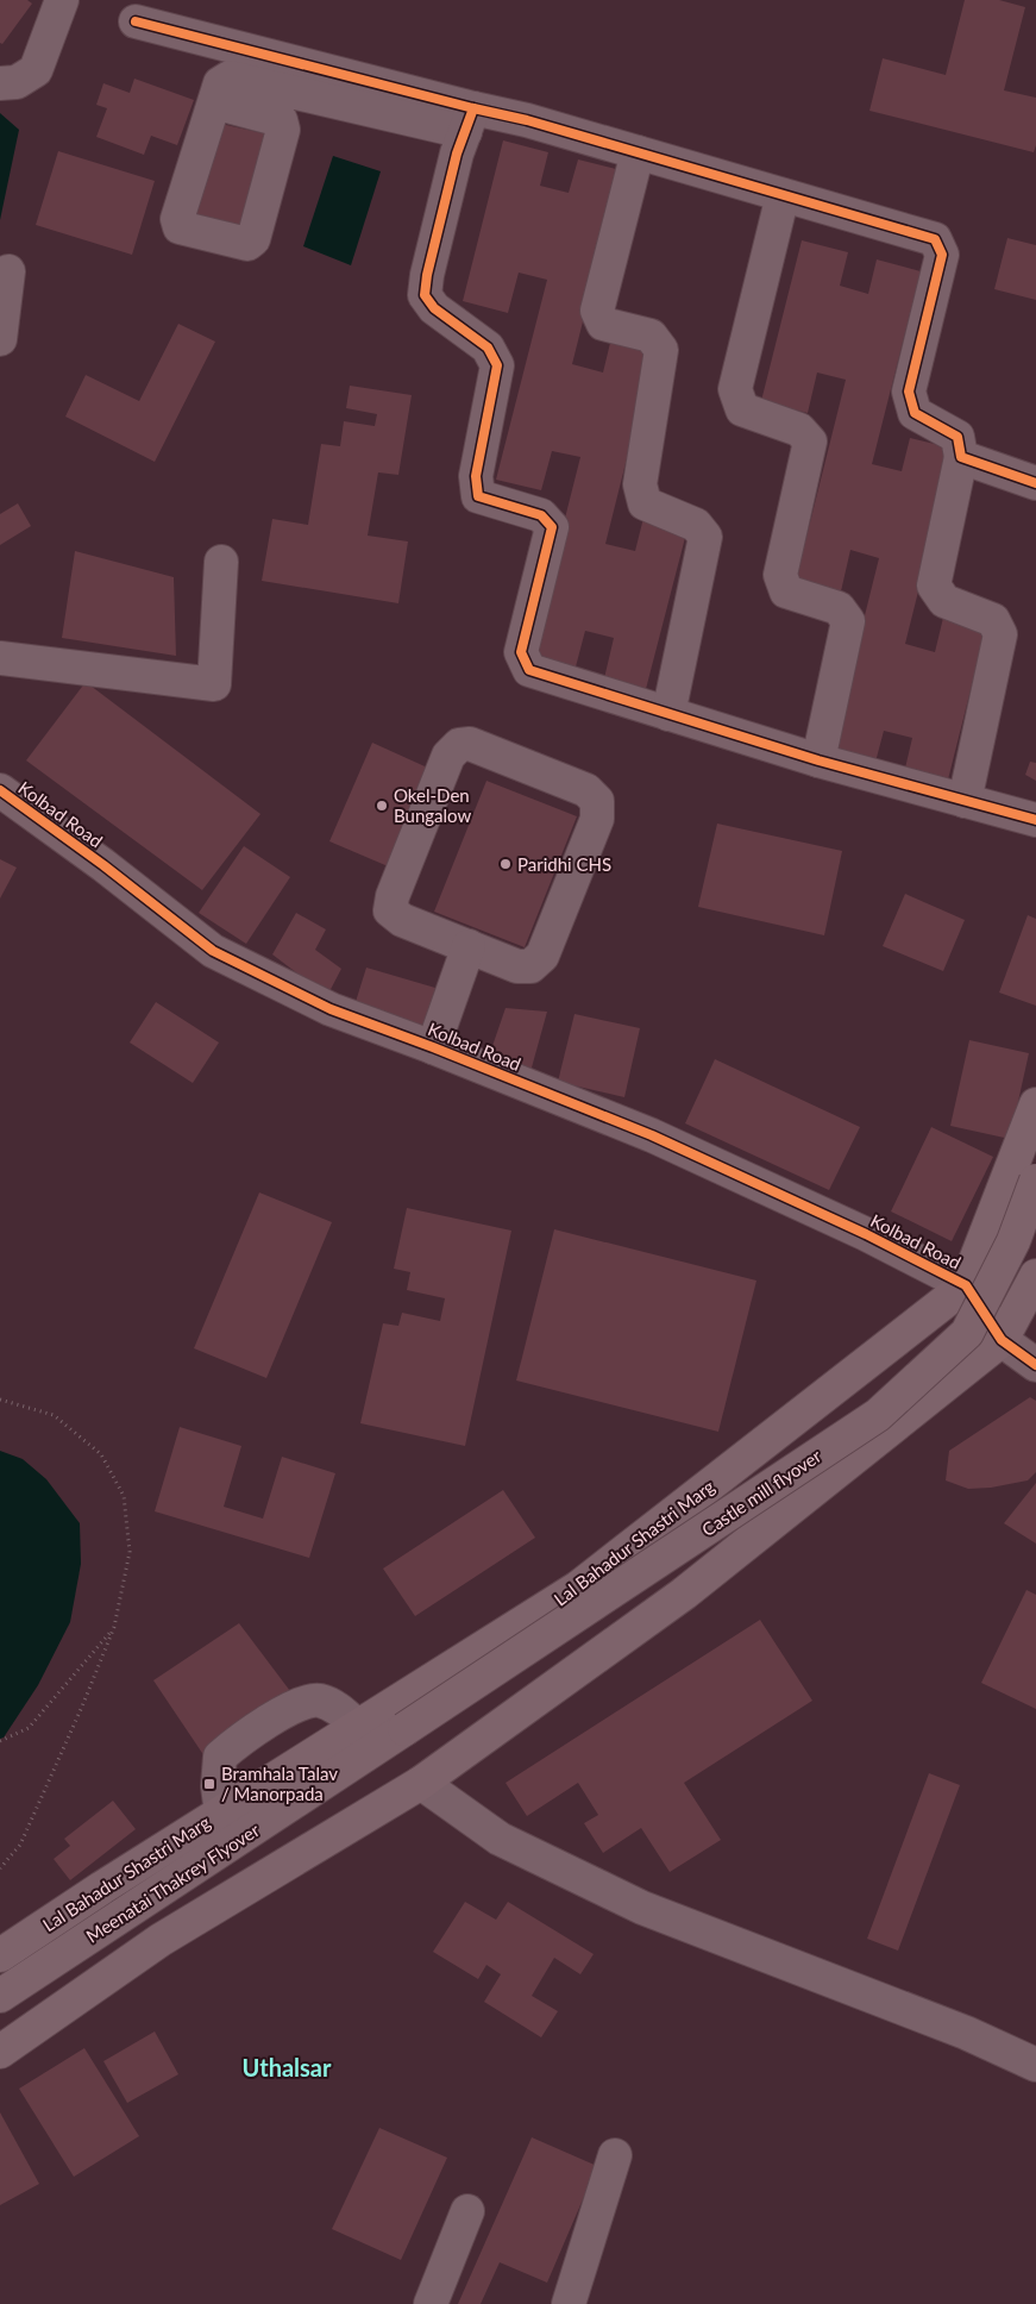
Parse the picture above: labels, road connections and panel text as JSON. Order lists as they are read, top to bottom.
{
  "streets": {
    "main road": ["Castle mill flyover", "Lal Bahadur Shastri Marg", "Meenatai Thakrey Flyover"],
    "street": ["Kolbad Road"]
  },
  "crossings": [
    ["Kolbad Road", "Lal Bahadur Shastri Marg"],
    ["Castle mill flyover", "Meenatai Thakrey Flyover"]
  ],
  "districts": ["Uthalsar"],
  "places": {
    "other": ["Okel-Den Bungalow", "Paridhi CHS"],
    "transit": ["Bramhala Talav / Manorpada"]
  }
}
